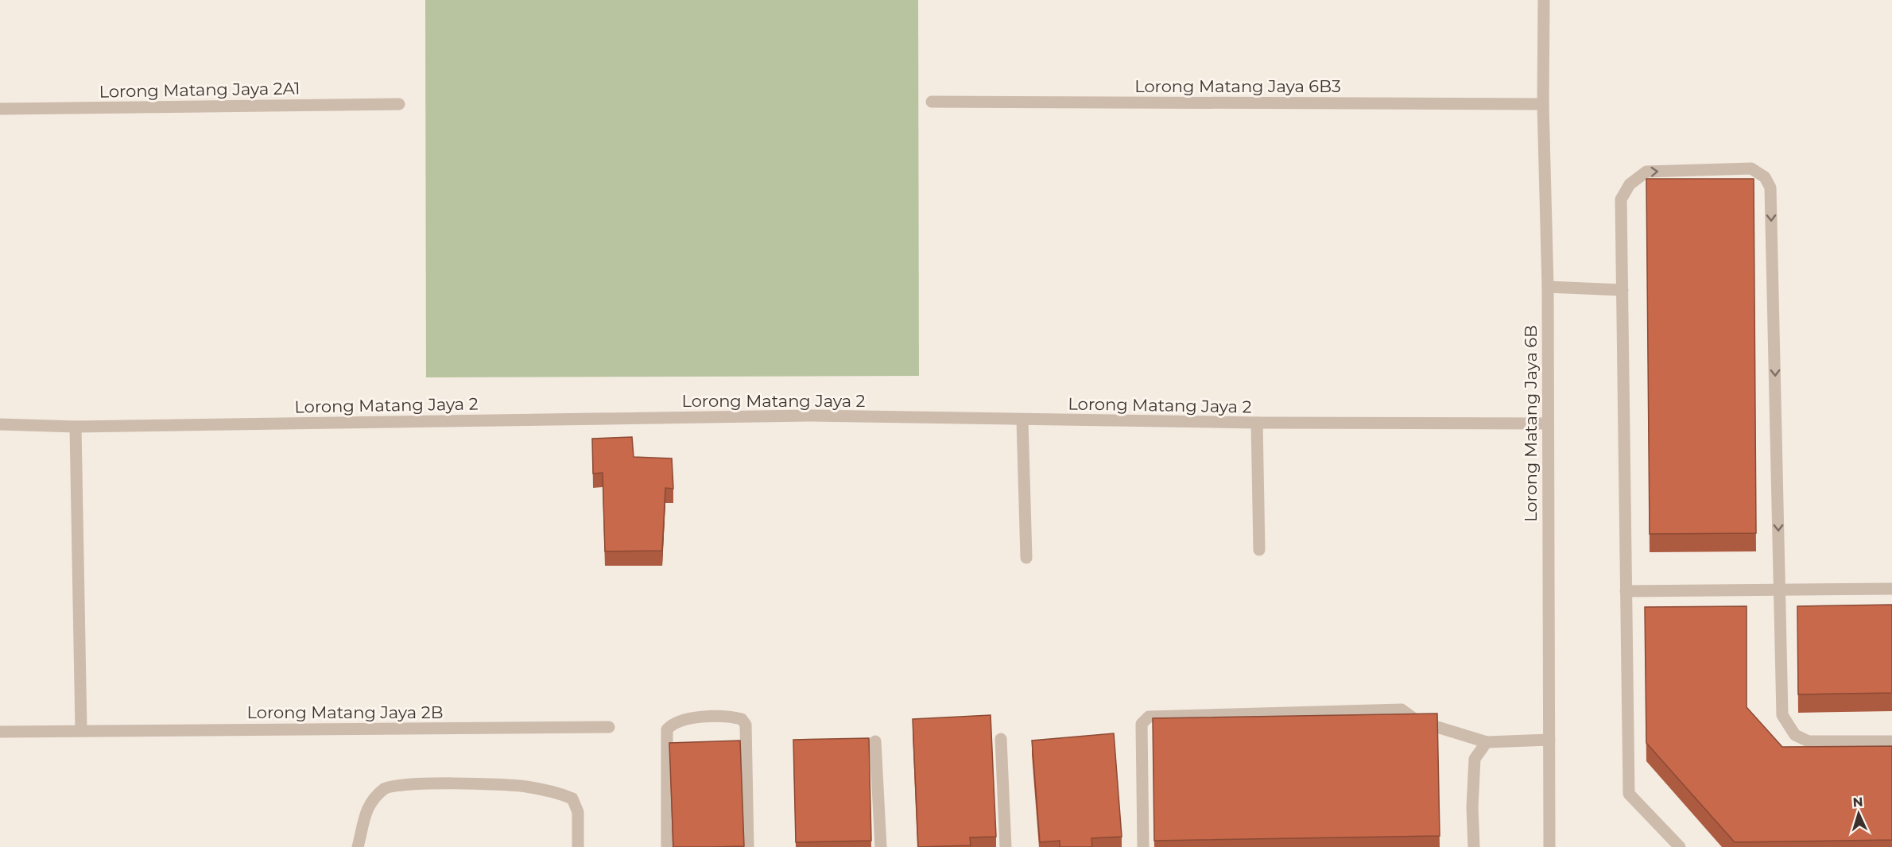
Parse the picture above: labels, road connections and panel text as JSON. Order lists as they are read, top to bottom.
{
  "streets": {
    "street": [
      "Lorong Matang Jaya 6B3",
      "Lorong Matang Jaya 2A1",
      "Lorong Matang Jaya 2",
      "Lorong Matang Jaya 6B",
      "Lorong Matang Jaya 2B"
    ]
  },
  "crossings": [
    ["Lorong Matang Jaya 6B3", "Lorong Matang Jaya 6B"],
    ["Lorong Matang Jaya 2", "Lorong Matang Jaya 6B"]
  ],
  "north": "top"
}
